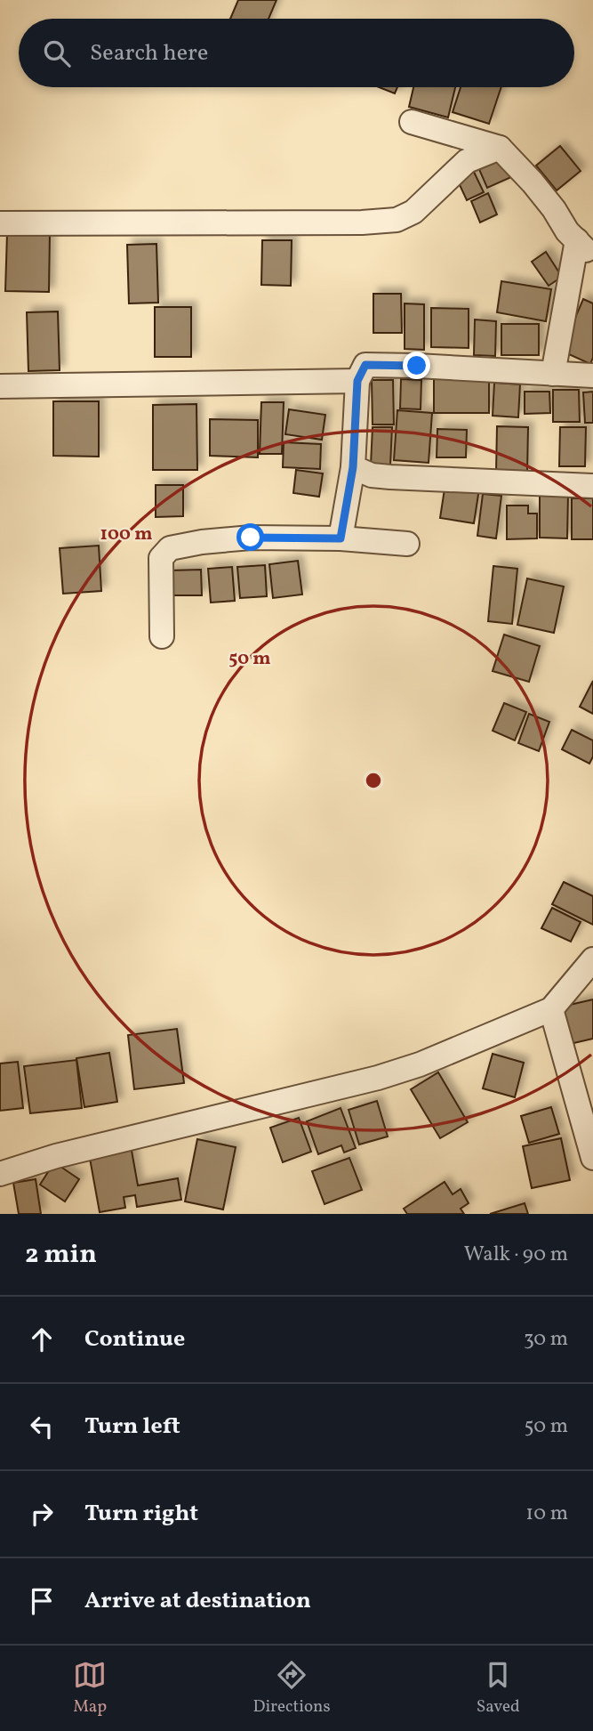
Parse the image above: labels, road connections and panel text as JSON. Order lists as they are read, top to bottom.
{
  "page": {
    "search": "Search here",
    "heading": ["2 min", "Walk · 90 m"],
    "list": [
      ["Continue", "30 m"],
      ["Turn left", "50 m"],
      ["Turn right", "10 m"],
      "Arrive at destination"
    ],
    "nav": ["Map", "Directions", "Saved"]
  },
  "rings": ["100 m", "50 m"]
}
